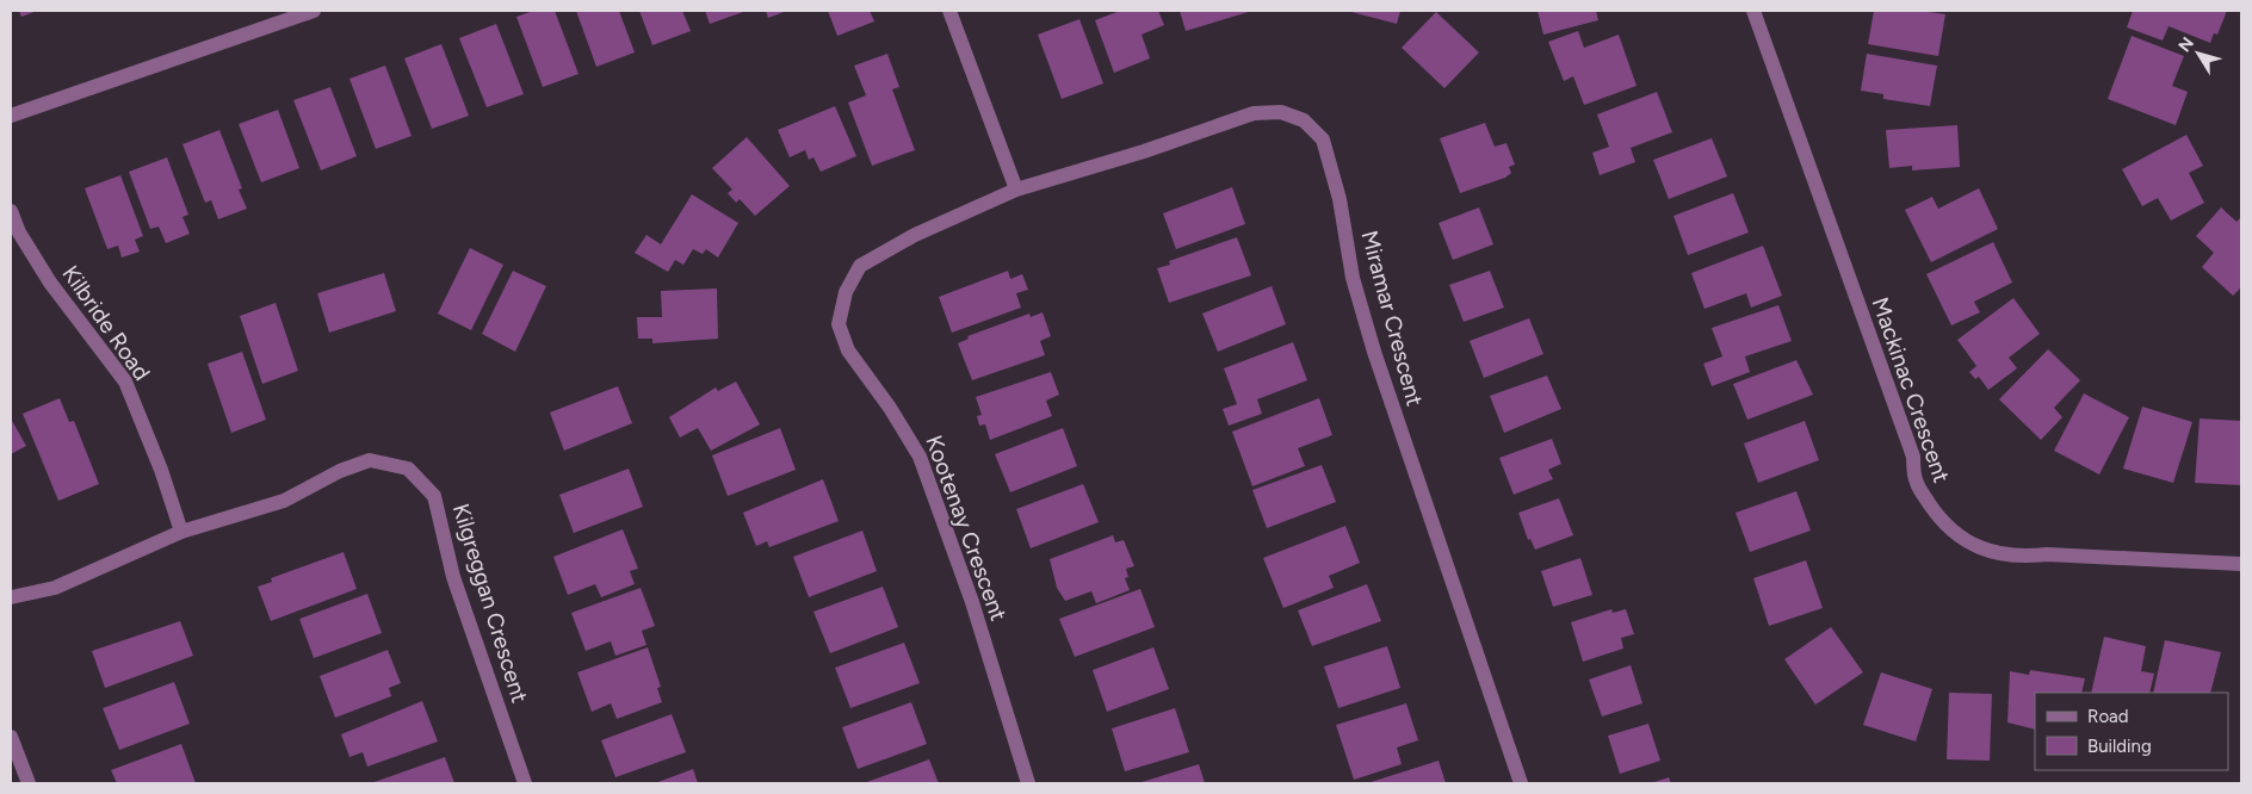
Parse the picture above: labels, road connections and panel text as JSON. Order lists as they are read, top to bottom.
{
  "streets": {
    "street": [
      "Miramar Crescent",
      "Kilbride Road",
      "Mackinac Crescent",
      "Kootenay Crescent",
      "Kilgreggan Crescent"
    ]
  },
  "crossings": [
    ["Miramar Crescent", "Kootenay Crescent"],
    ["Kilbride Road", "Kilgreggan Crescent"]
  ],
  "legend": ["Road", "Building"],
  "north": "top left"
}
